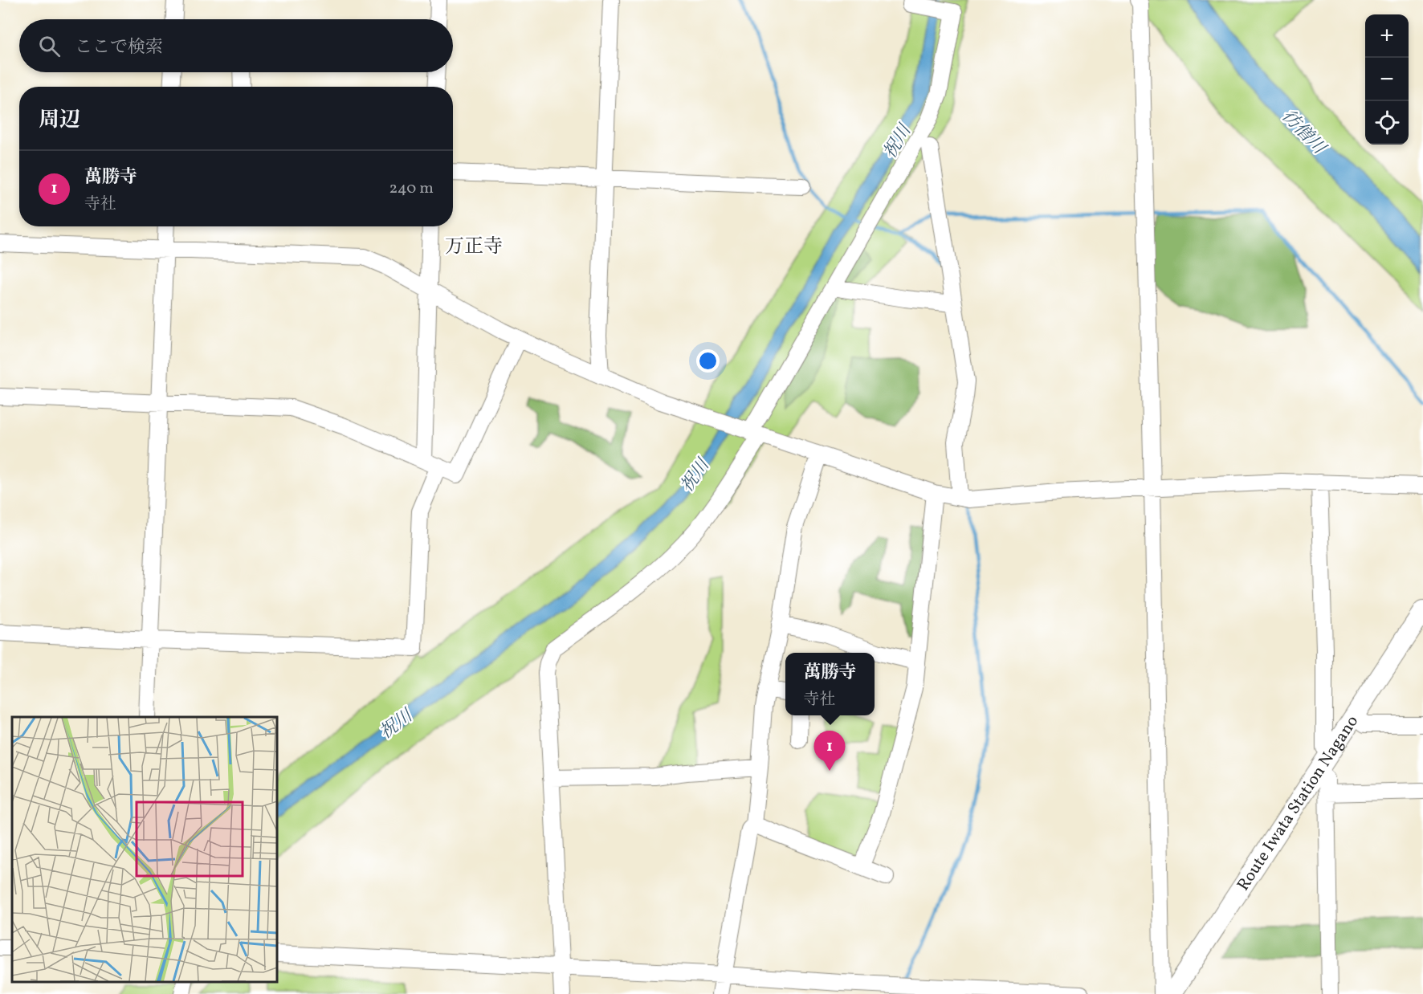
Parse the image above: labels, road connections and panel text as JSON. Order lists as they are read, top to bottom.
{
  "streets": {
    "main road": ["Route Iwata Station Nagano"]
  },
  "districts": ["万正寺"],
  "water": ["彷僧川", "祝川"],
  "page": {
    "map_buttons": ["+", "−"],
    "search": "ここで検索",
    "heading": "周辺",
    "list": [
      {
        "mark": "1",
        "name": "萬勝寺",
        "note": "寺社",
        "value": "240 m"
      }
    ],
    "popup": ["萬勝寺", "寺社"],
    "pins": "1"
  }
}
